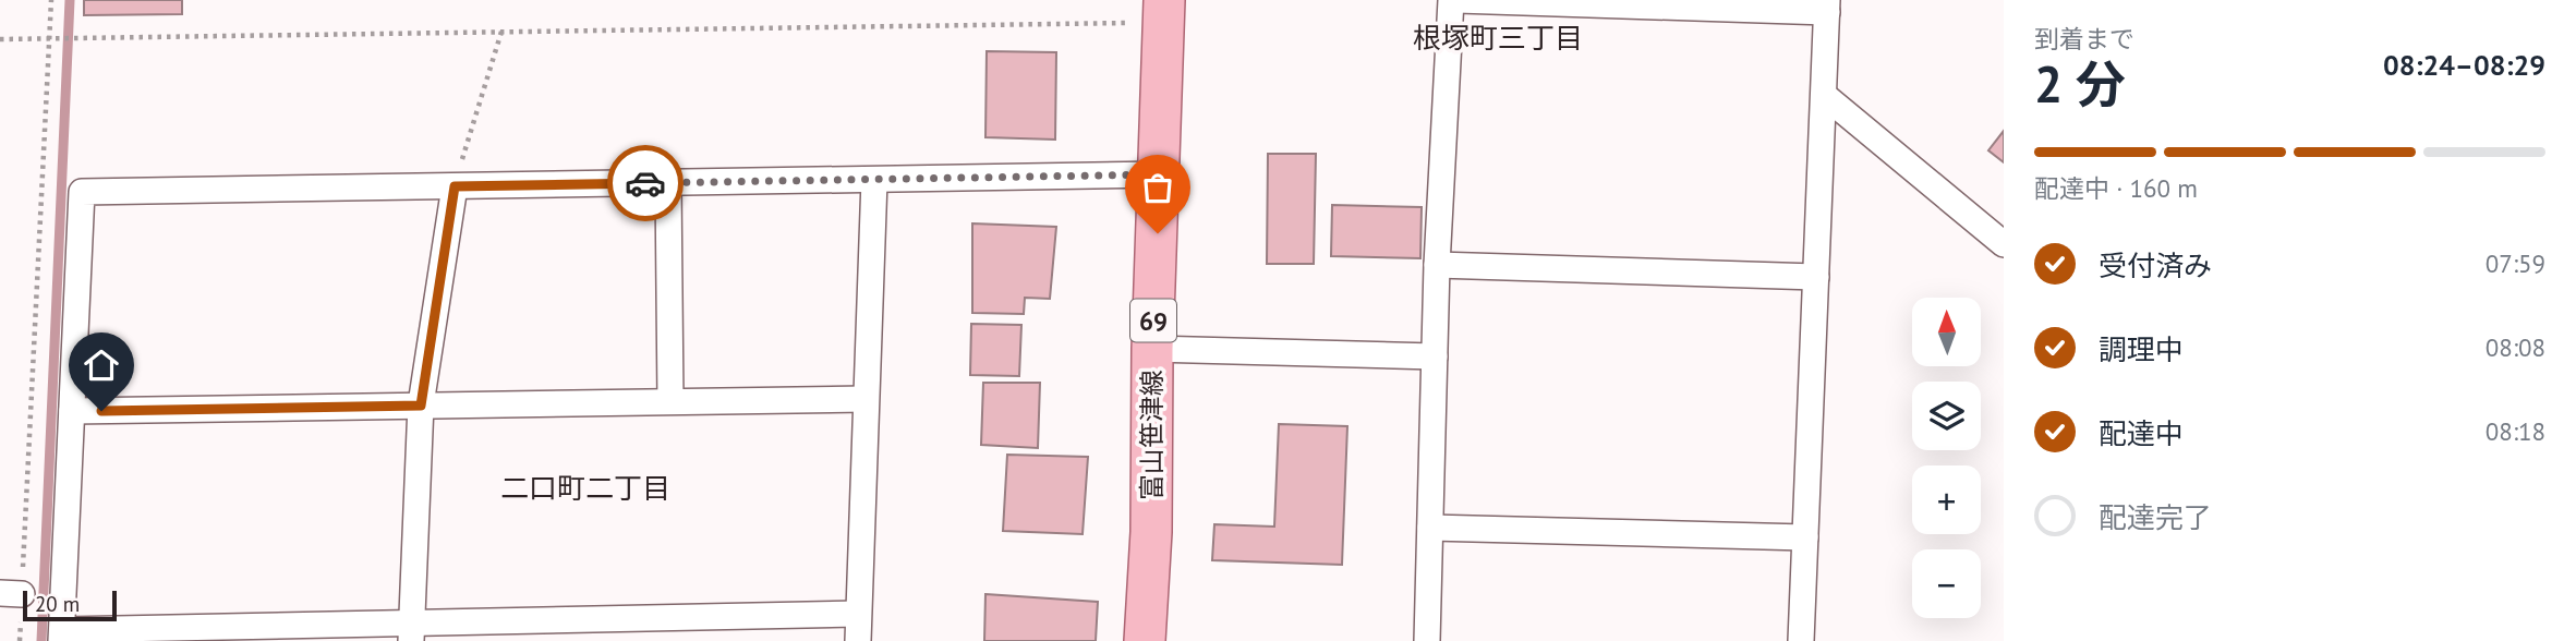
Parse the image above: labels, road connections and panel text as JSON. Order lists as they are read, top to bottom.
{
  "streets": {
    "main road": ["69", "富山笹津線"]
  },
  "districts": ["根塚町三丁目", "二口町二丁目"],
  "scale_bar": "20 m",
  "north": "top",
  "page": {
    "heading": ["2 分", "到着まで", "08:24–08:29"],
    "bar": "配達中 · 160 m",
    "list": [
      ["受付済み", "07:59"],
      ["調理中", "08:08"],
      ["配達中", "08:18"],
      "配達完了"
    ],
    "map_buttons": ["+", "−"],
    "scale": "20 m"
  }
}
